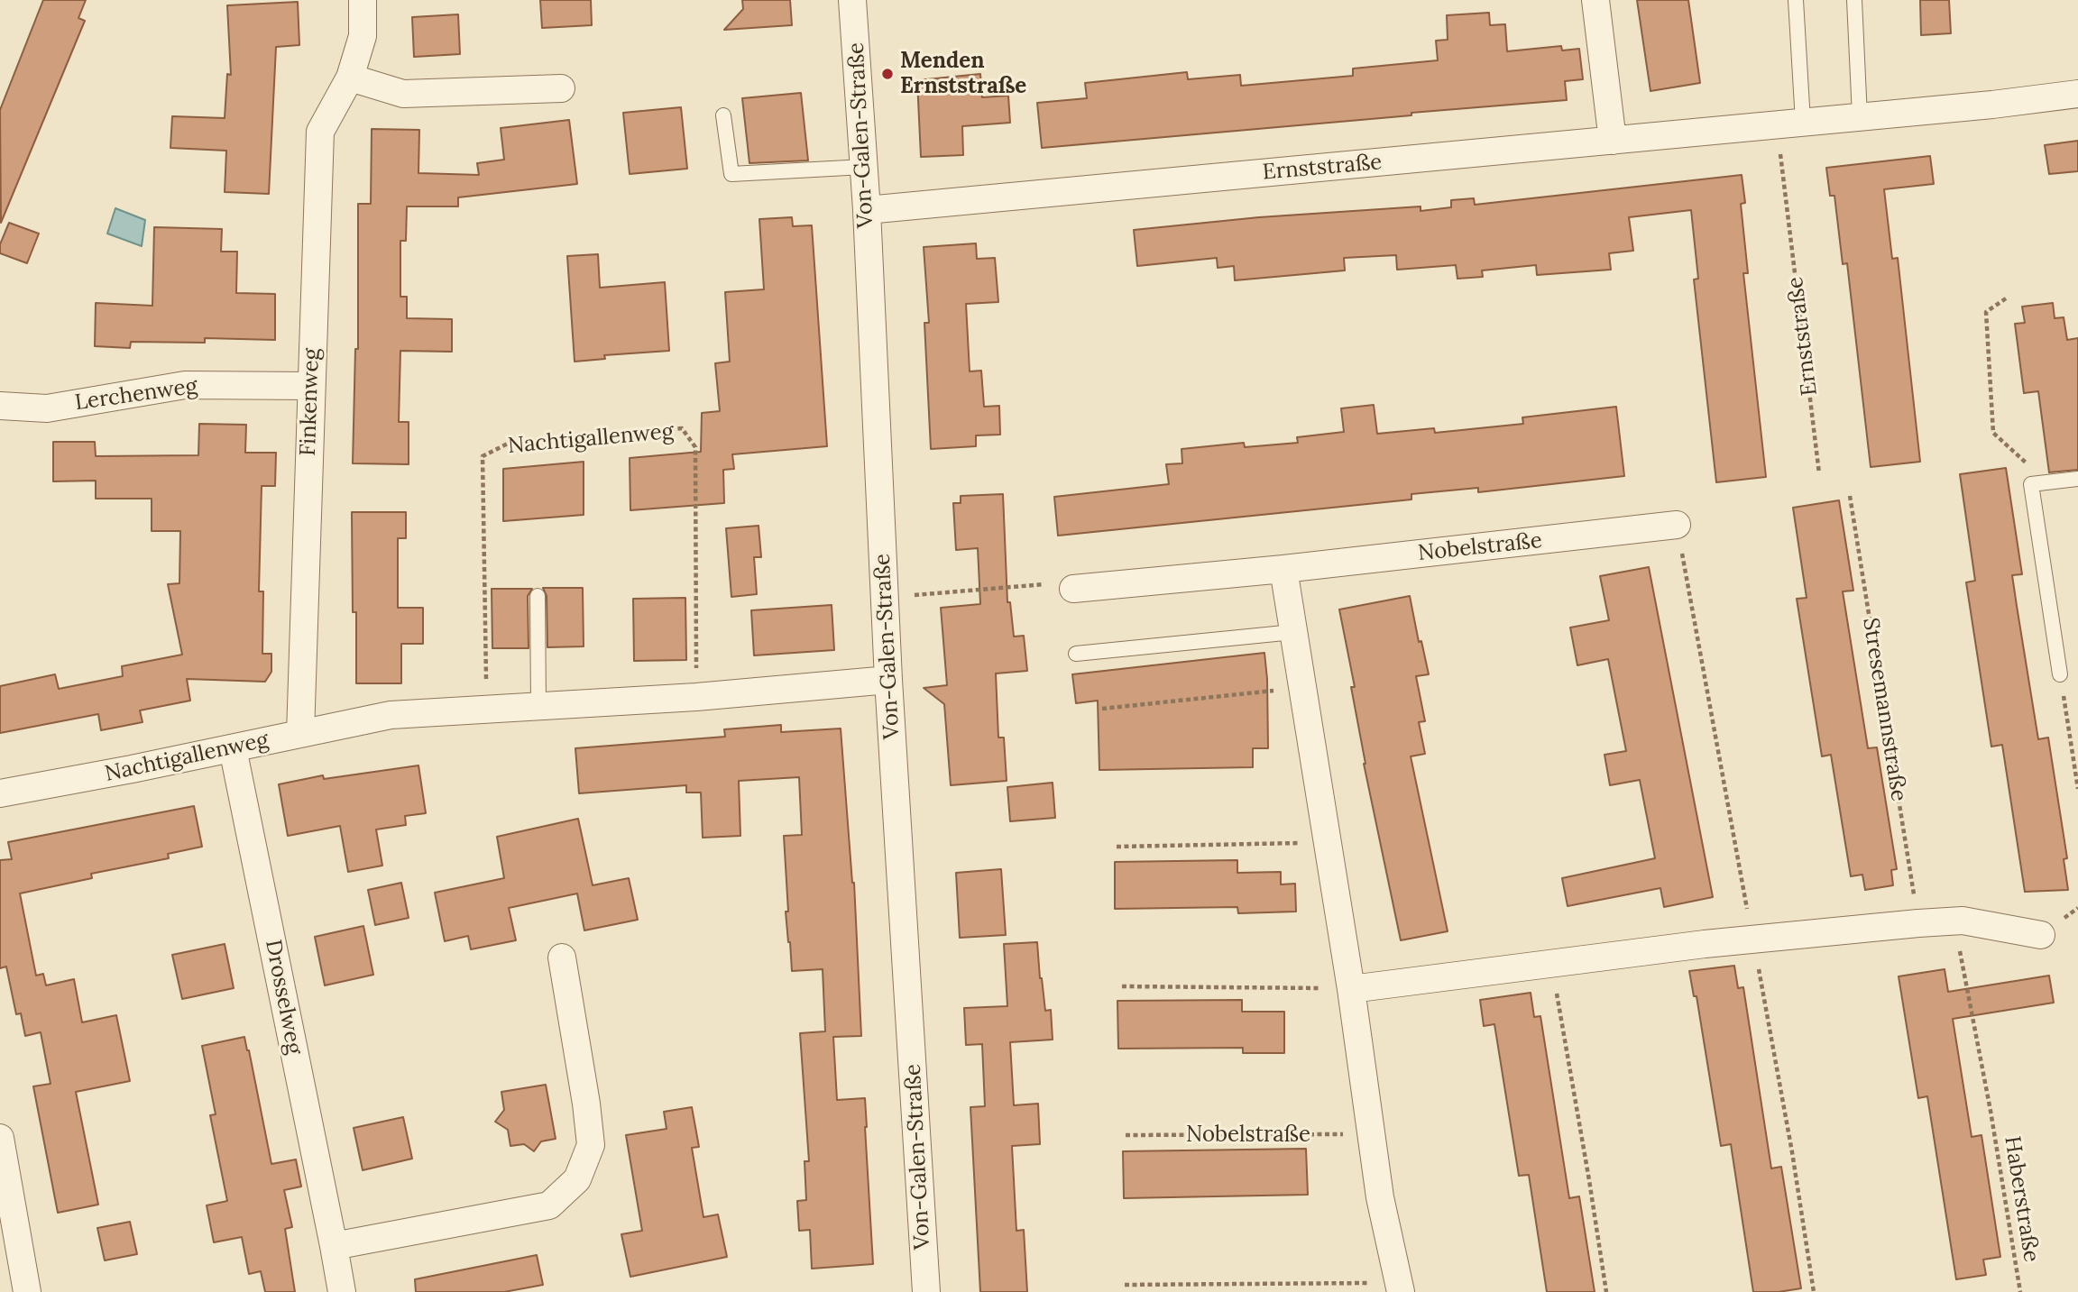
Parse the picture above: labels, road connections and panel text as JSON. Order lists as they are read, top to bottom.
{
  "streets": {
    "street": [
      "Von-Galen-Straße",
      "Ernststraße",
      "Lerchenweg",
      "Finkenweg",
      "Nachtigallenweg",
      "Nobelstraße",
      "Drosselweg"
    ],
    "path": ["Stresemannstraße", "Haberstraße"]
  },
  "crossings": [
    ["Von-Galen-Straße", "Ernststraße"],
    ["Von-Galen-Straße", "Nachtigallenweg"],
    ["Lerchenweg", "Finkenweg"],
    ["Finkenweg", "Nachtigallenweg"],
    ["Nachtigallenweg", "Drosselweg"]
  ],
  "places": ["Menden Ernststraße"]
}
